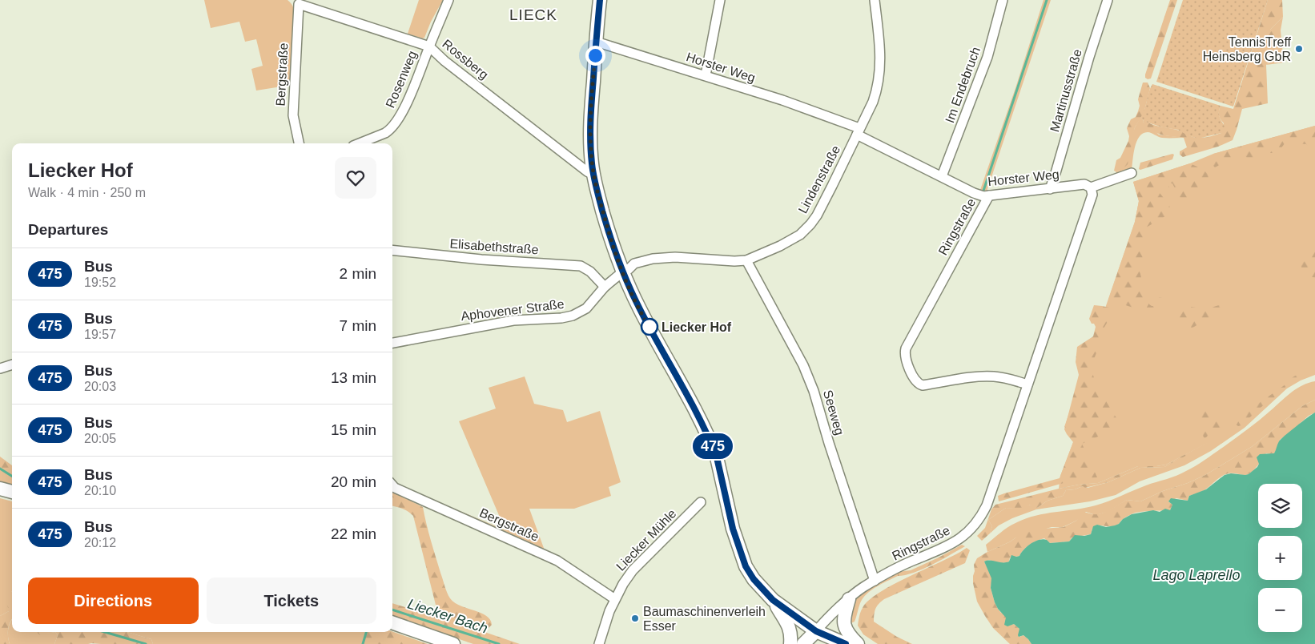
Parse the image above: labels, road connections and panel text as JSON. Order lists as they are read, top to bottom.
{
  "streets": {
    "street": [
      "Rossberg",
      "Horster Weg",
      "Bergstraße",
      "Rosenweg",
      "Im Endebruch",
      "Martinusstraße",
      "Lindenstraße",
      "Ringstraße",
      "Elisabethstraße",
      "Aphovener Straße",
      "Seeweg",
      "Liecker Mühle"
    ]
  },
  "crossings": [
    ["Rossberg", "Bergstraße"],
    ["Rossberg", "Rosenweg"],
    ["Horster Weg", "Im Endebruch"],
    ["Horster Weg", "Martinusstraße"],
    ["Horster Weg", "Lindenstraße"],
    ["Horster Weg", "Ringstraße"],
    ["Bergstraße", "Liecker Mühle"],
    ["Lindenstraße", "Aphovener Straße"],
    ["Lindenstraße", "Seeweg"],
    ["Ringstraße", "Seeweg"],
    ["Elisabethstraße", "Aphovener Straße"]
  ],
  "districts": ["LIECK"],
  "water": ["Lago Laprello", "Liecker Bach"],
  "places": ["TennisTreff Heinsberg GbR", "Liecker Hof", "Baumaschinenverleih Esser"],
  "lines": ["bus line 475"],
  "page": {
    "on_map": "475",
    "heading": [
      ["Liecker Hof", "Walk · 4 min · 250 m"],
      "Departures"
    ],
    "list": [
      {
        "mark": "475",
        "name": "Bus",
        "note": "19:52",
        "value": "2 min"
      },
      {
        "mark": "475",
        "name": "Bus",
        "note": "19:57",
        "value": "7 min"
      },
      {
        "mark": "475",
        "name": "Bus",
        "note": "20:03",
        "value": "13 min"
      },
      {
        "mark": "475",
        "name": "Bus",
        "note": "20:05",
        "value": "15 min"
      },
      {
        "mark": "475",
        "name": "Bus",
        "note": "20:10",
        "value": "20 min"
      },
      {
        "mark": "475",
        "name": "Bus",
        "note": "20:12",
        "value": "22 min"
      }
    ],
    "map_buttons": ["+", "−"],
    "buttons": ["Directions", "Tickets"]
  }
}
